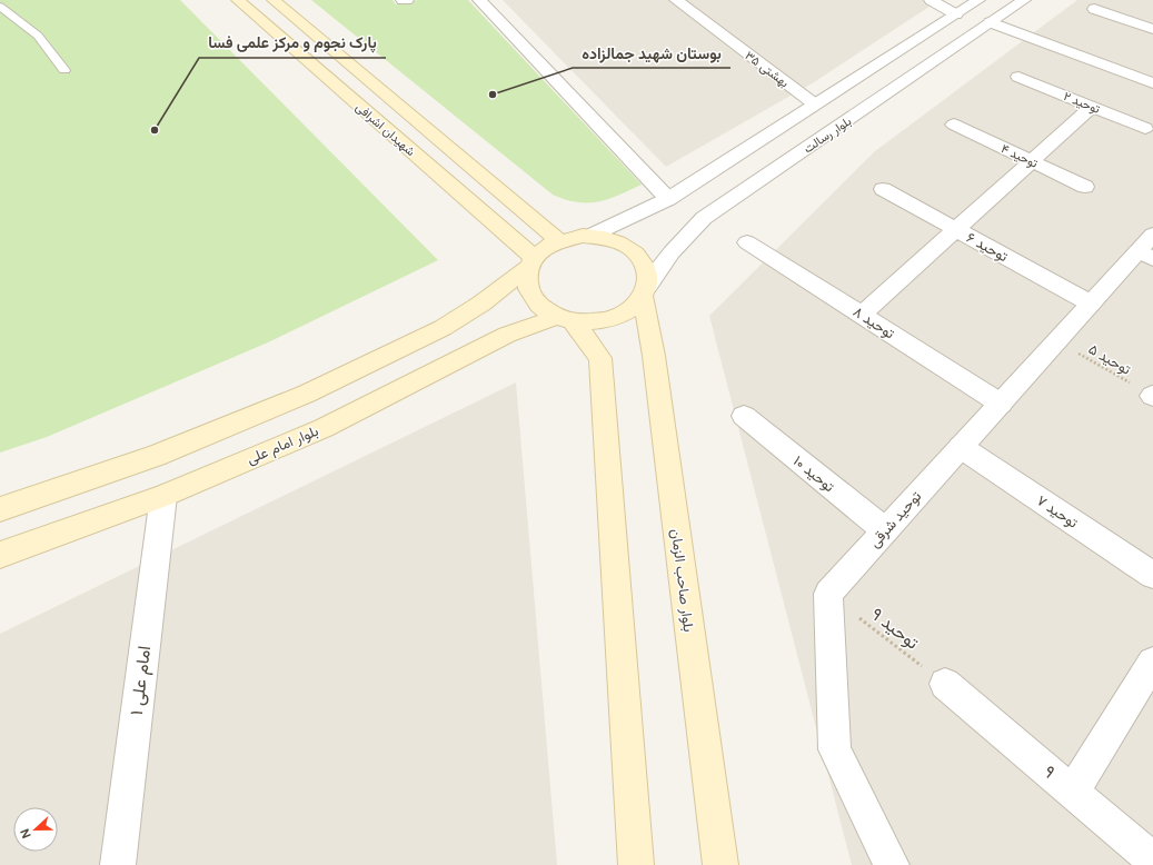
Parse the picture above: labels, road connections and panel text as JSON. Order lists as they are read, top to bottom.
{
  "streets": {
    "main road": ["شهیدان اشرافی", "بلوار امام علی", "بلوار صاحب الزمان"],
    "street": [
      "بهشتی ۳۵",
      "توحید ۲",
      "بلوار رسالت",
      "توحید ۴",
      "توحید ۶",
      "توحید ۸",
      "توحید ۱۰",
      "توحید ۷",
      "توحید شرقی",
      "امام علی ۱",
      "۹"
    ],
    "path": ["توحید ۵", "توحید ۹"]
  },
  "crossings": [
    ["شهیدان اشرافی", "بلوار رسالت"],
    ["شهیدان اشرافی", "بلوار امام علی"],
    ["شهیدان اشرافی", "بلوار صاحب الزمان"],
    ["بلوار رسالت", "بلوار امام علی"],
    ["بلوار رسالت", "بلوار صاحب الزمان"],
    ["توحید ۶", "توحید شرقی"],
    ["توحید ۸", "توحید شرقی"],
    ["توحید ۵", "توحید شرقی"],
    ["بلوار امام علی", "بلوار صاحب الزمان"],
    ["بلوار امام علی", "امام علی ۱"],
    ["توحید ۱۰", "توحید شرقی"],
    ["توحید ۷", "توحید شرقی"],
    ["توحید شرقی", "توحید ۹"],
    ["توحید ۹", "۹"]
  ],
  "places": ["بوستان شهید جمالزاده", "پارک نجوم و مرکز علمی فسا"],
  "north": "left"
}
